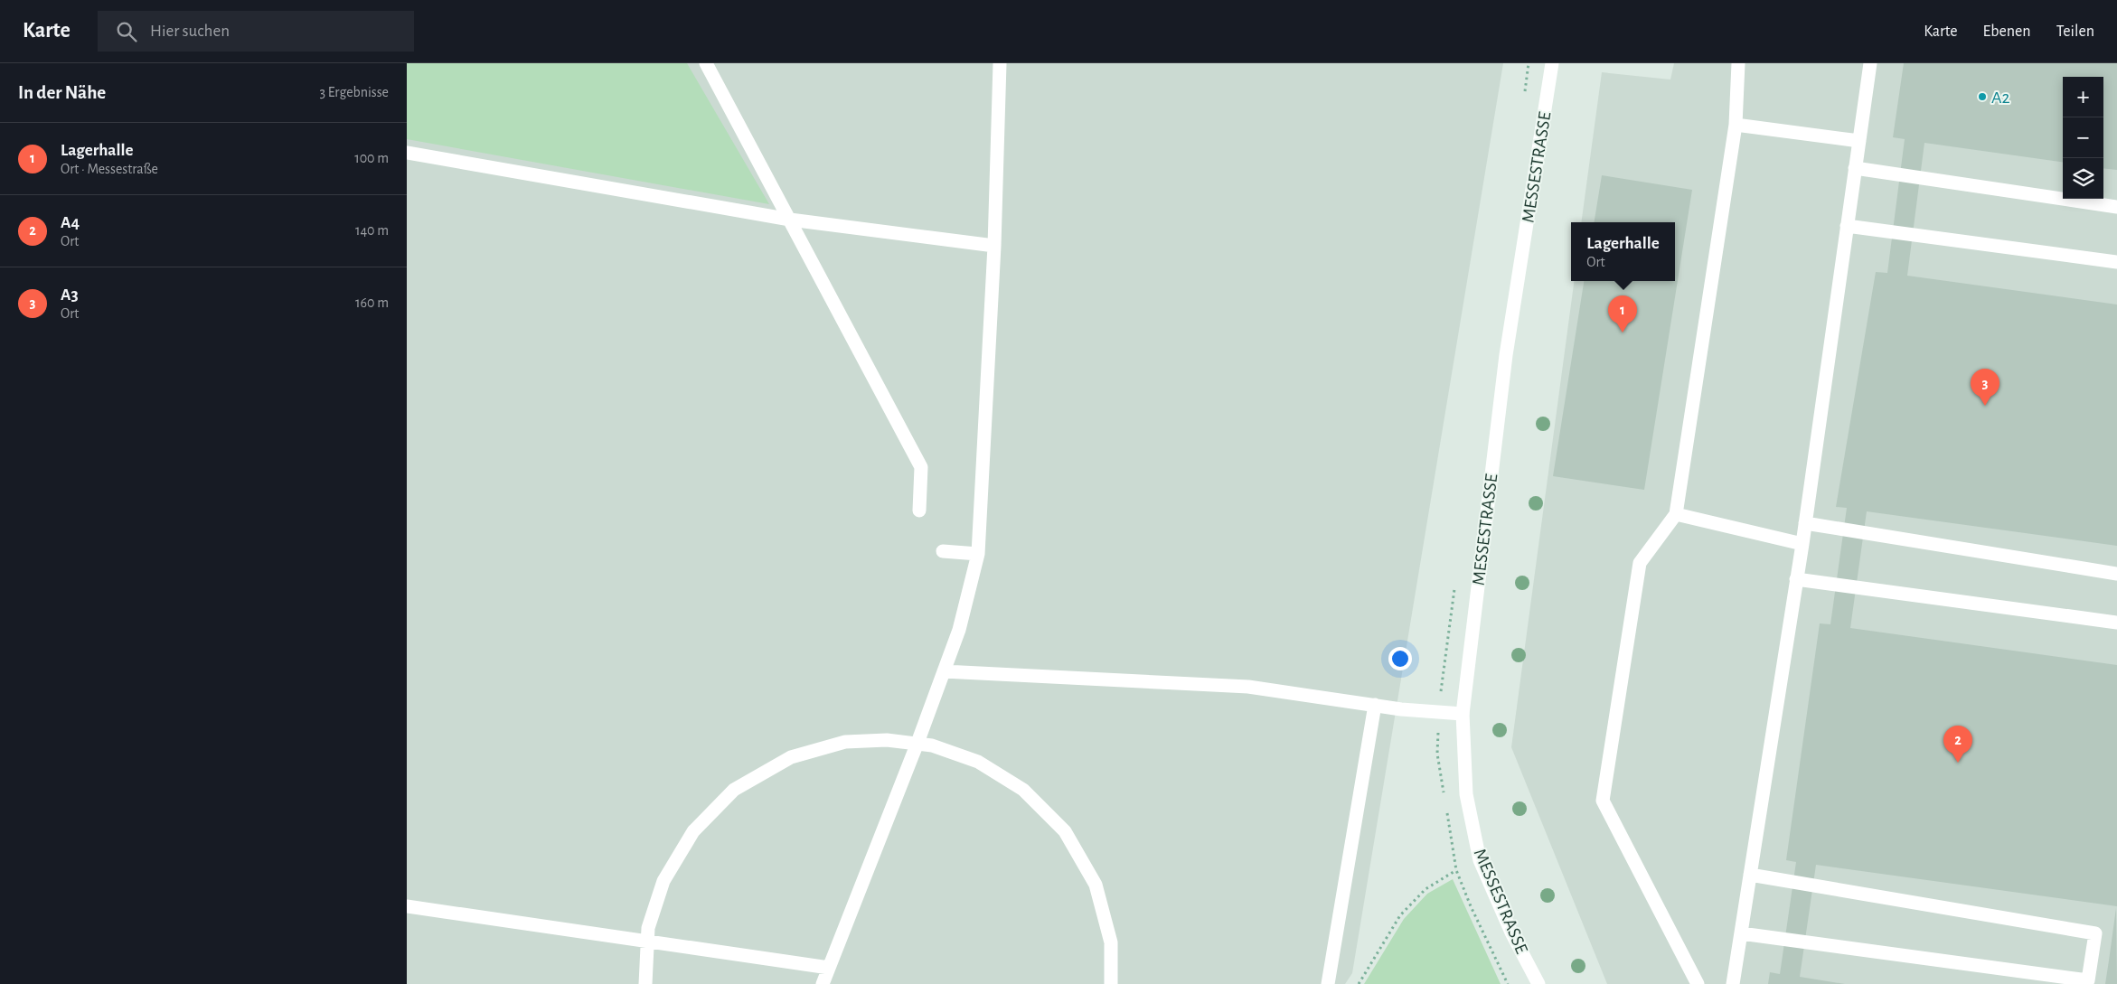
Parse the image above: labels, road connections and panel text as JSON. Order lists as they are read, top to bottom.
{
  "streets": {
    "street": ["MESSESTRASSE"]
  },
  "places": ["A2"],
  "page": {
    "header": "Karte",
    "search": "Hier suchen",
    "nav": ["Karte", "Ebenen", "Teilen"],
    "heading": ["In der Nähe", "3 Ergebnisse"],
    "map_buttons": ["+", "−"],
    "list": [
      {
        "mark": "1",
        "name": "Lagerhalle",
        "note": "Ort · Messestraße",
        "value": "100 m"
      },
      {
        "mark": "2",
        "name": "A4",
        "note": "Ort",
        "value": "140 m"
      },
      {
        "mark": "3",
        "name": "A3",
        "note": "Ort",
        "value": "160 m"
      }
    ],
    "popup": ["Lagerhalle", "Ort"],
    "pins": ["1", "3", "2"]
  }
}
